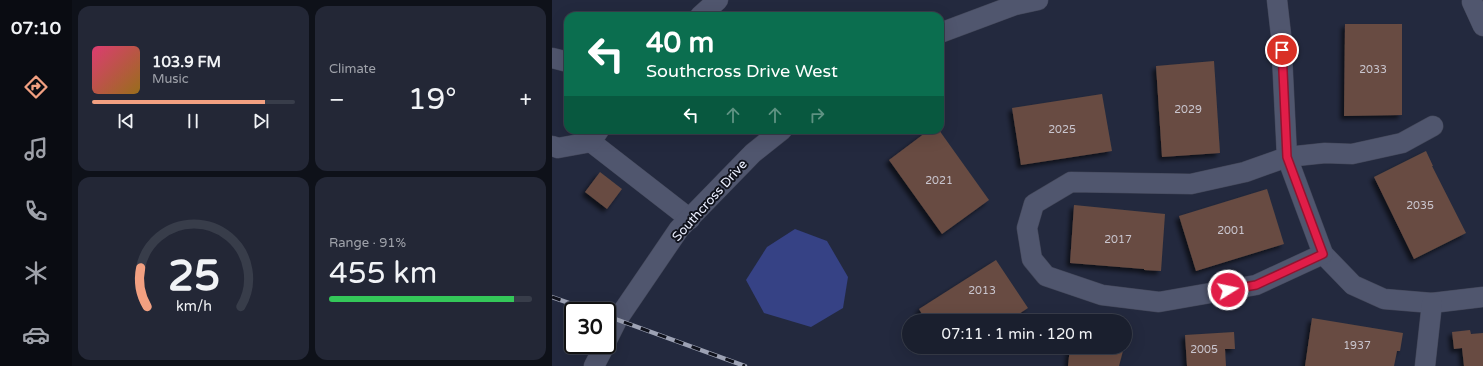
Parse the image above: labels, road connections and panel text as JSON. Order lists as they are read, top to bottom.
{
  "streets": {
    "street": ["Southcross Drive"]
  },
  "house_numbers": [
    "2033",
    "2029",
    "2025",
    "2021",
    "2035",
    "2001",
    "2017",
    "2013",
    "1937",
    "2005"
  ],
  "page": {
    "tabs": "07:10",
    "tile": [
      "Climate",
      ["Range · 91%", "455 km"]
    ],
    "turn": ["40 m", "Southcross Drive West"],
    "song": ["103.9 FM", "Music"],
    "heat": ["−", "19°", "+"],
    "limit": "30",
    "trip": "07:11 · 1 min · 120 m",
    "gauge": ["25", "km/h"]
  }
}
